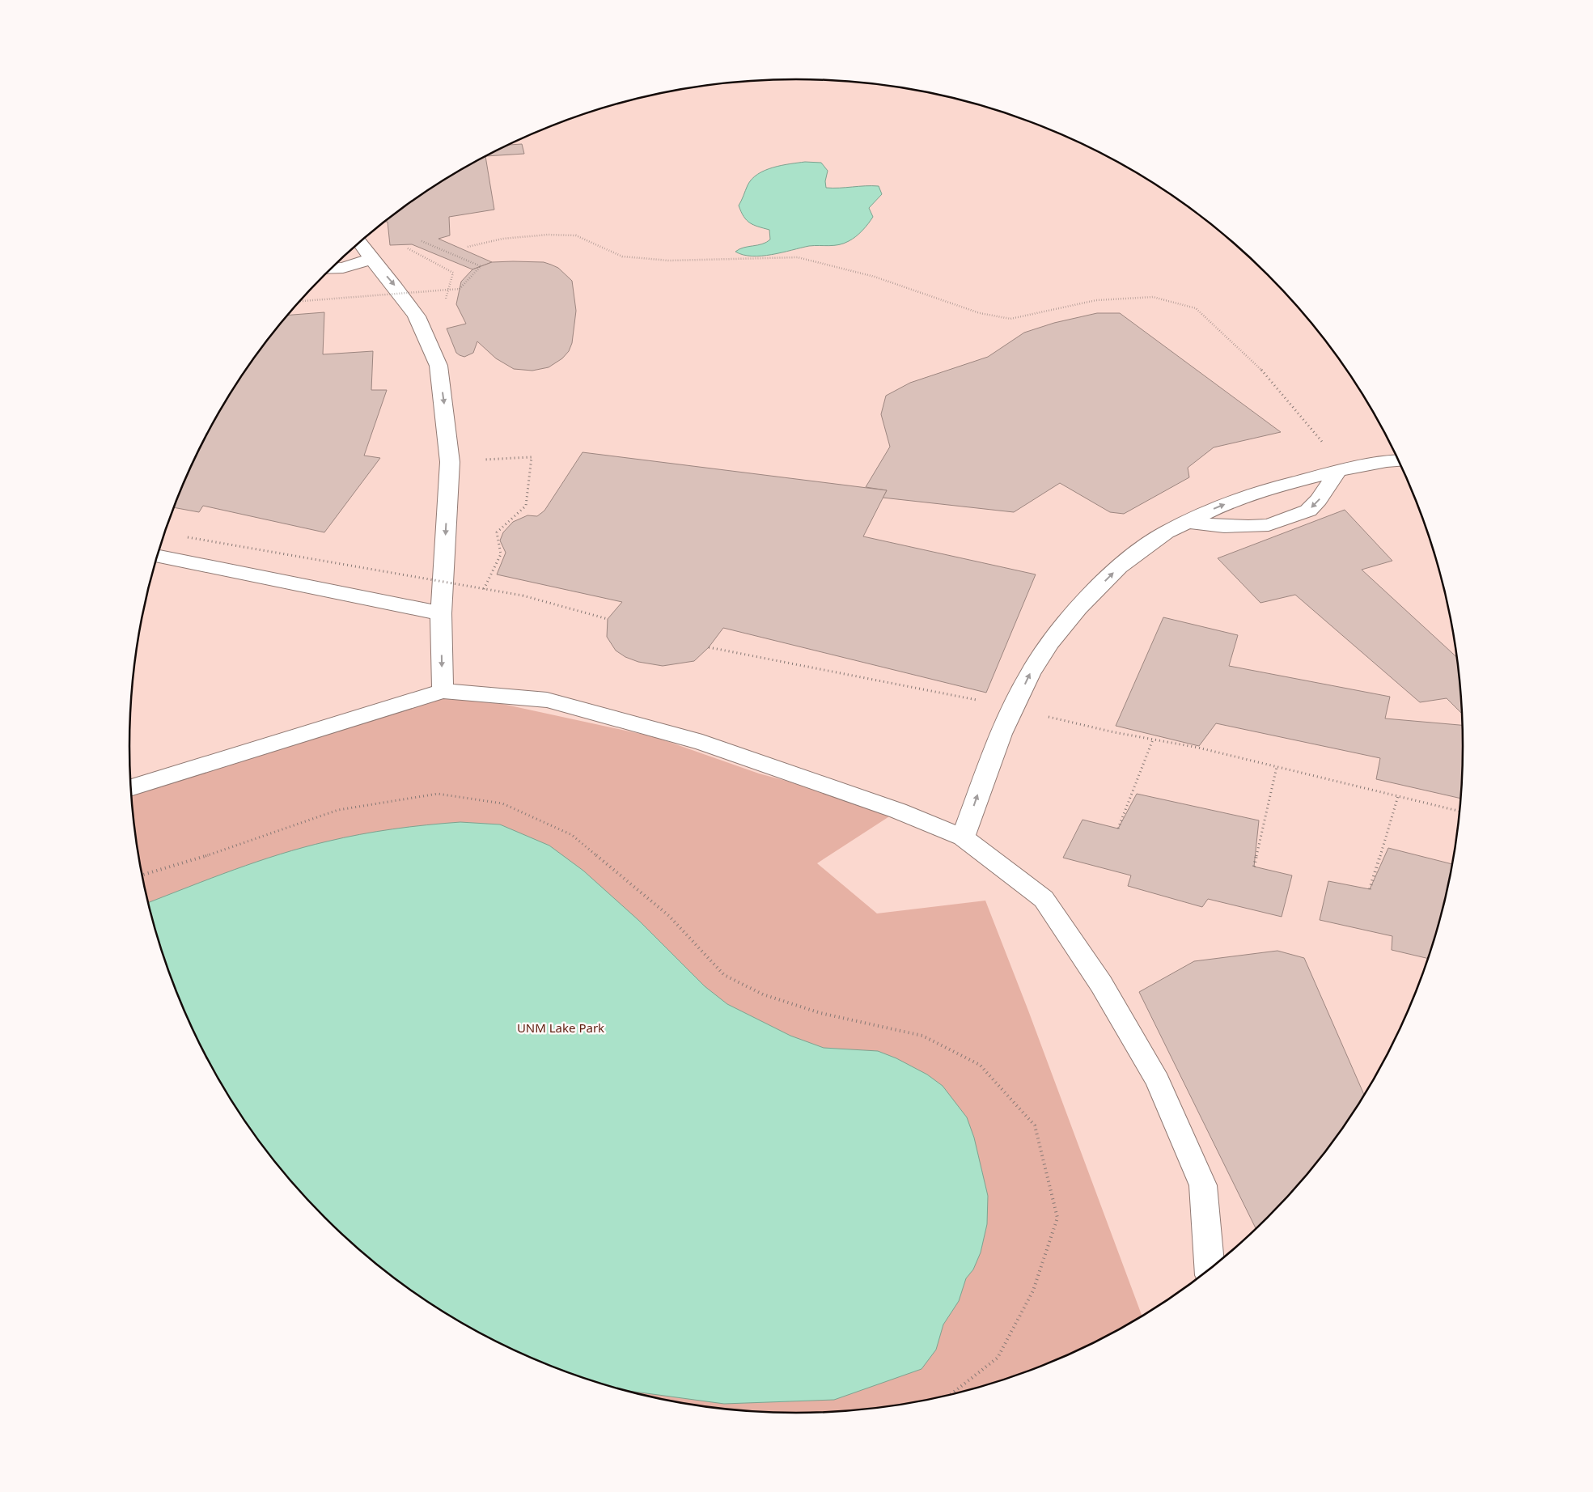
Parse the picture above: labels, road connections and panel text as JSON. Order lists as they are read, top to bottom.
{
  "parks": ["UNM Lake Park"]
}
